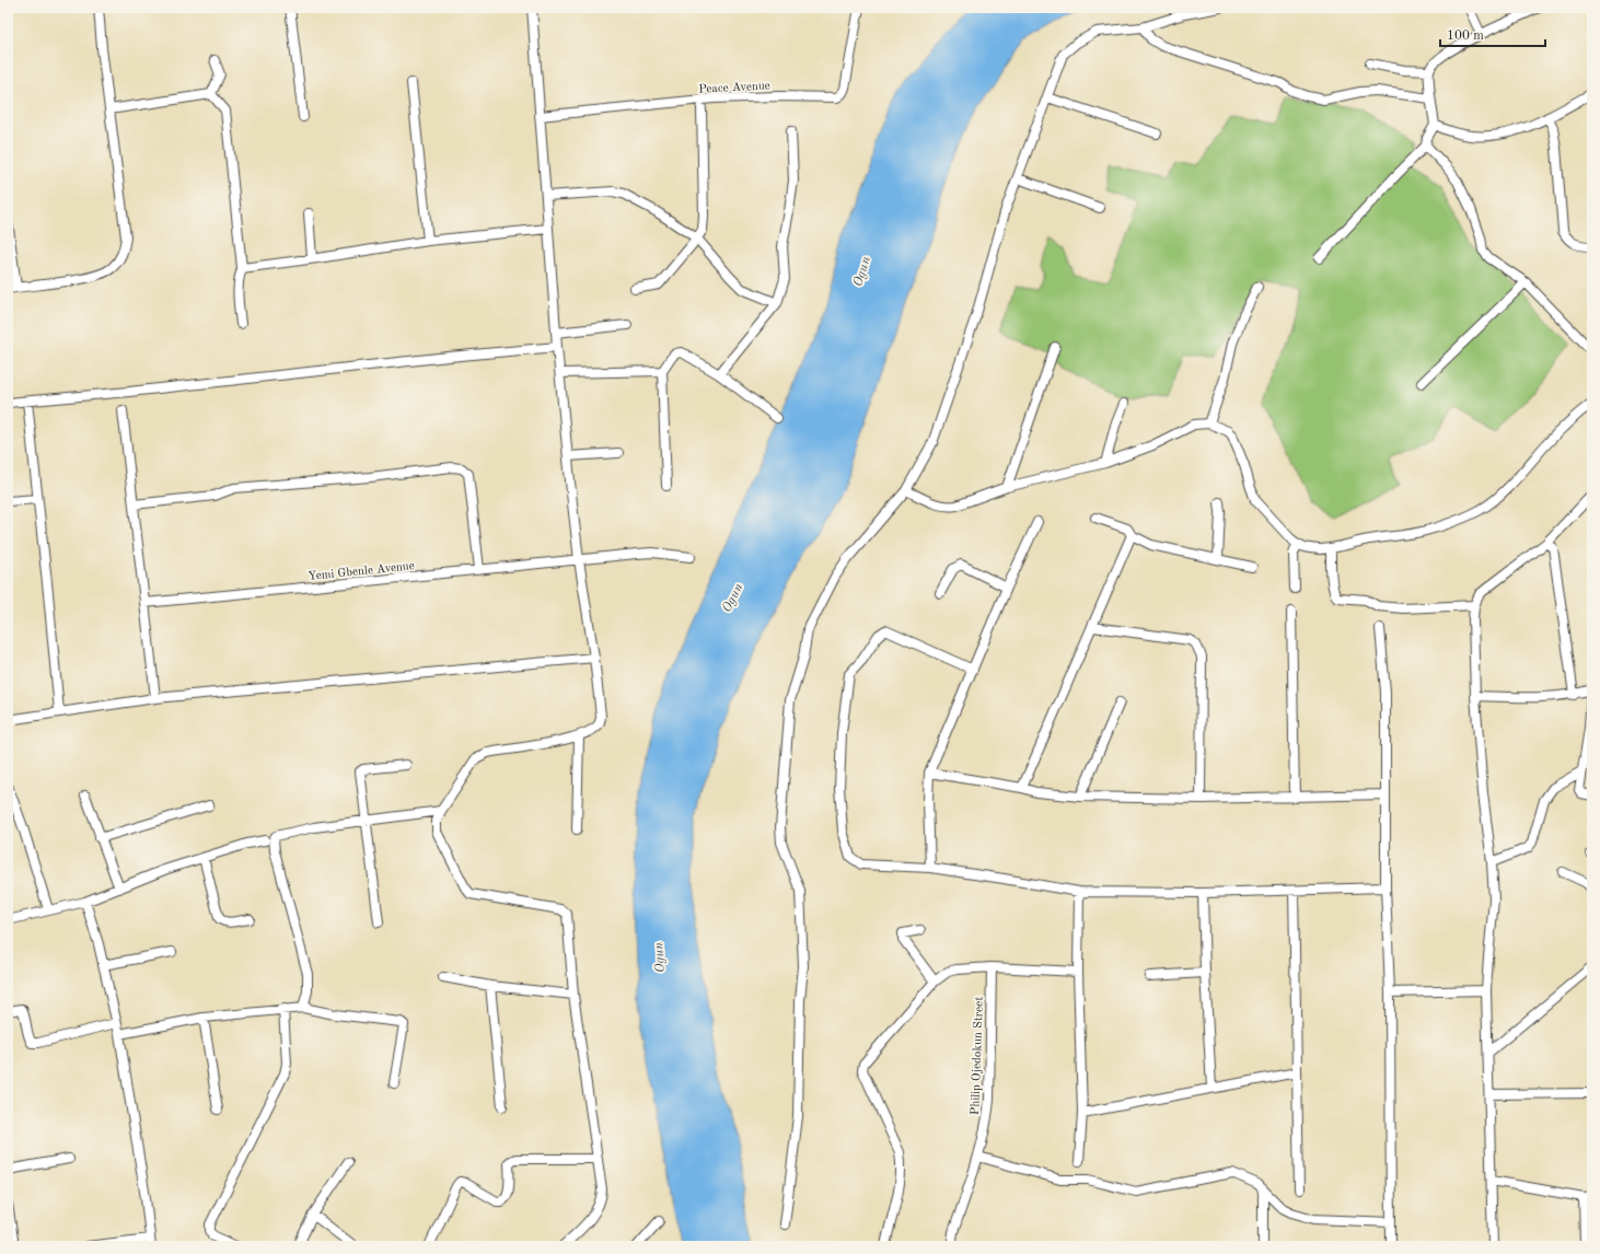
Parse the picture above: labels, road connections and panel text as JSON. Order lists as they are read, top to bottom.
{
  "streets": {
    "street": ["Peace Avenue", "Yemi Gbenle Avenue", "Philip Ojedokun Street"]
  },
  "water": ["Ogun"],
  "scale_bar": "100 m"
}
